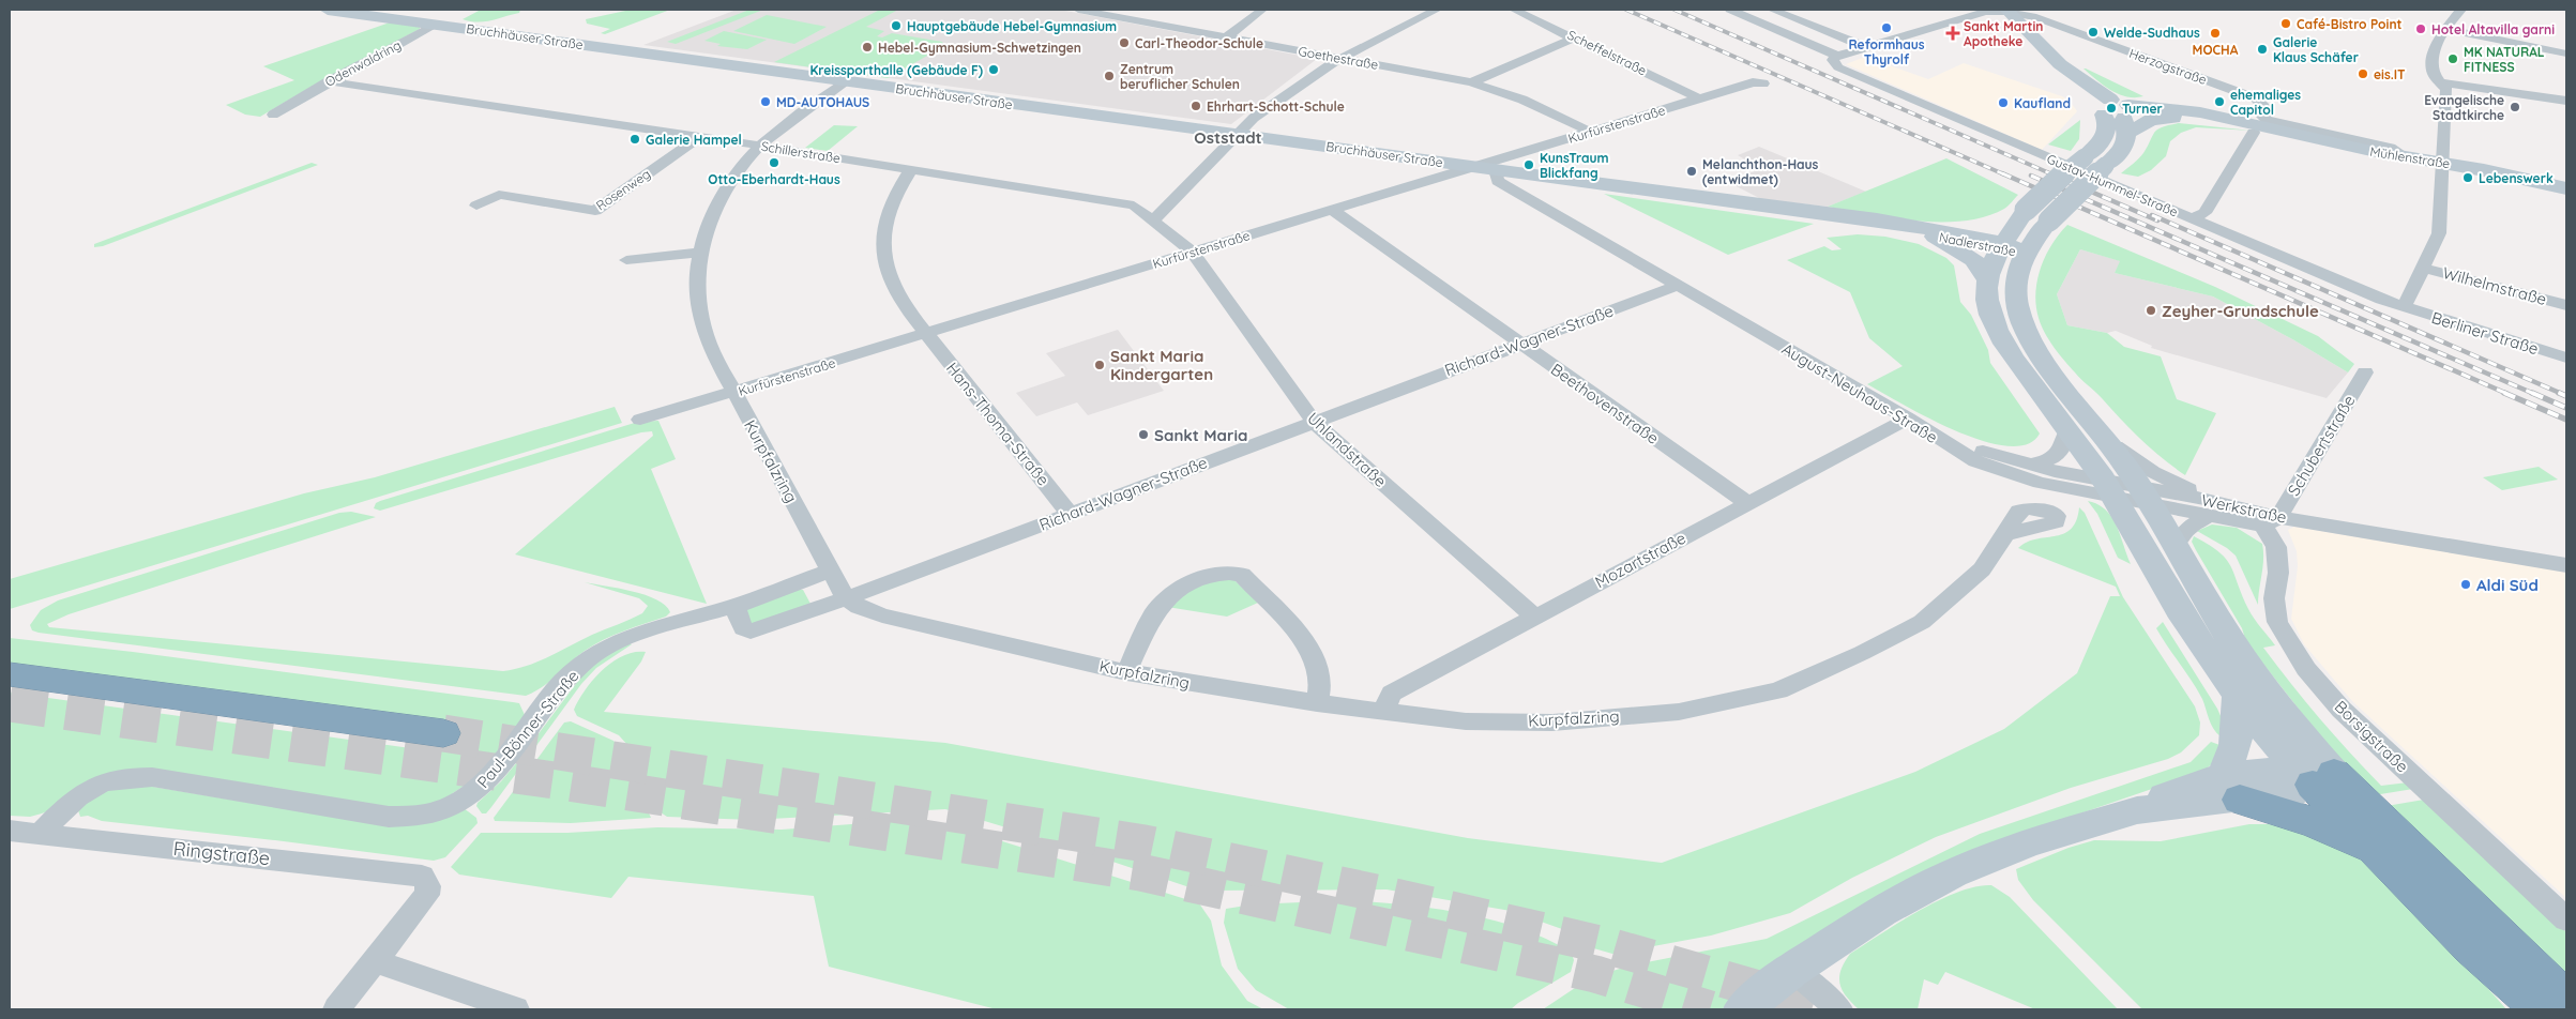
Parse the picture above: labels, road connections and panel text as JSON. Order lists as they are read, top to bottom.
{
  "streets": {
    "main road": [
      "Bruchhäuser Straße",
      "Odenwaldring",
      "Mühlenstraße",
      "Nadlerstraße"
    ],
    "street": [
      "Scheffelstraße",
      "Goethestraße",
      "Herzogstraße",
      "Kurfürstenstraße",
      "Schillerstraße",
      "Gustav-Hummel-Straße",
      "Rosenweg",
      "Wilhelmstraße",
      "Berliner Straße",
      "Richard-Wagner-Straße",
      "August-Neuhaus-Straße",
      "Beethovenstraße",
      "Hans-Thoma-Straße",
      "Schubertstraße",
      "Uhlandstraße",
      "Kurpfalzring",
      "Werkstraße",
      "Mozartstraße",
      "Paul-Bönner-Straße",
      "Borsigstraße",
      "Ringstraße"
    ]
  },
  "crossings": [
    ["Bruchhäuser Straße", "Odenwaldring"],
    ["Bruchhäuser Straße", "Kurfürstenstraße"],
    ["Bruchhäuser Straße", "Nadlerstraße"],
    ["Bruchhäuser Straße", "Kurpfalzring"],
    ["Scheffelstraße", "Kurfürstenstraße"],
    ["Goethestraße", "Kurfürstenstraße"],
    ["Odenwaldring", "Schillerstraße"],
    ["Herzogstraße", "Mühlenstraße"],
    ["Kurfürstenstraße", "Schillerstraße"],
    ["Kurfürstenstraße", "Nadlerstraße"],
    ["Kurfürstenstraße", "Beethovenstraße"],
    ["Kurfürstenstraße", "Hans-Thoma-Straße"],
    ["Kurfürstenstraße", "Uhlandstraße"],
    ["Kurfürstenstraße", "Kurpfalzring"],
    ["Schillerstraße", "Rosenweg"],
    ["Schillerstraße", "Hans-Thoma-Straße"],
    ["Schillerstraße", "Uhlandstraße"],
    ["Schillerstraße", "Kurpfalzring"],
    ["Gustav-Hummel-Straße", "Berliner Straße"],
    ["Nadlerstraße", "August-Neuhaus-Straße"],
    ["Richard-Wagner-Straße", "August-Neuhaus-Straße"],
    ["Richard-Wagner-Straße", "Beethovenstraße"],
    ["Richard-Wagner-Straße", "Hans-Thoma-Straße"],
    ["Richard-Wagner-Straße", "Uhlandstraße"],
    ["Richard-Wagner-Straße", "Kurpfalzring"],
    ["Richard-Wagner-Straße", "Paul-Bönner-Straße"],
    ["August-Neuhaus-Straße", "Schubertstraße"],
    ["August-Neuhaus-Straße", "Werkstraße"],
    ["August-Neuhaus-Straße", "Mozartstraße"],
    ["August-Neuhaus-Straße", "Borsigstraße"],
    ["Beethovenstraße", "Mozartstraße"],
    ["Schubertstraße", "Werkstraße"],
    ["Schubertstraße", "Borsigstraße"],
    ["Uhlandstraße", "Mozartstraße"],
    ["Kurpfalzring", "Mozartstraße"],
    ["Kurpfalzring", "Paul-Bönner-Straße"],
    ["Werkstraße", "Borsigstraße"],
    ["Paul-Bönner-Straße", "Ringstraße"]
  ],
  "districts": ["Oststadt"],
  "places": {
    "other": [
      "Café-Bistro Point",
      "Hauptgebäude Hebel-Gymnasium",
      "Reformhaus Thyrolf",
      "Hotel Altavilla garni",
      "Welde-Sudhaus",
      "MOCHA",
      "Carl-Theodor-Schule",
      "Hebel-Gymnasium-Schwetzingen",
      "Galerie Klaus Schäfer",
      "MK NATURAL FITNESS",
      "Kreissporthalle (Gebäude F)",
      "eis.IT",
      "Zentrum beruflicher Schulen",
      "MD-AUTOHAUS",
      "ehemaliges Capitol",
      "Kaufland",
      "Ehrhart-Schott-Schule",
      "Evangelische Stadtkirche",
      "Turner",
      "Galerie Hampel",
      "Otto-Eberhardt-Haus",
      "KunsTraum Blickfang",
      "Melanchthon-Haus (entwidmet)",
      "Lebenswerk",
      "Zeyher-Grundschule",
      "Sankt Maria Kindergarten",
      "Sankt Maria",
      "Aldi Süd"
    ],
    "health": ["Sankt Martin Apotheke"]
  }
}
